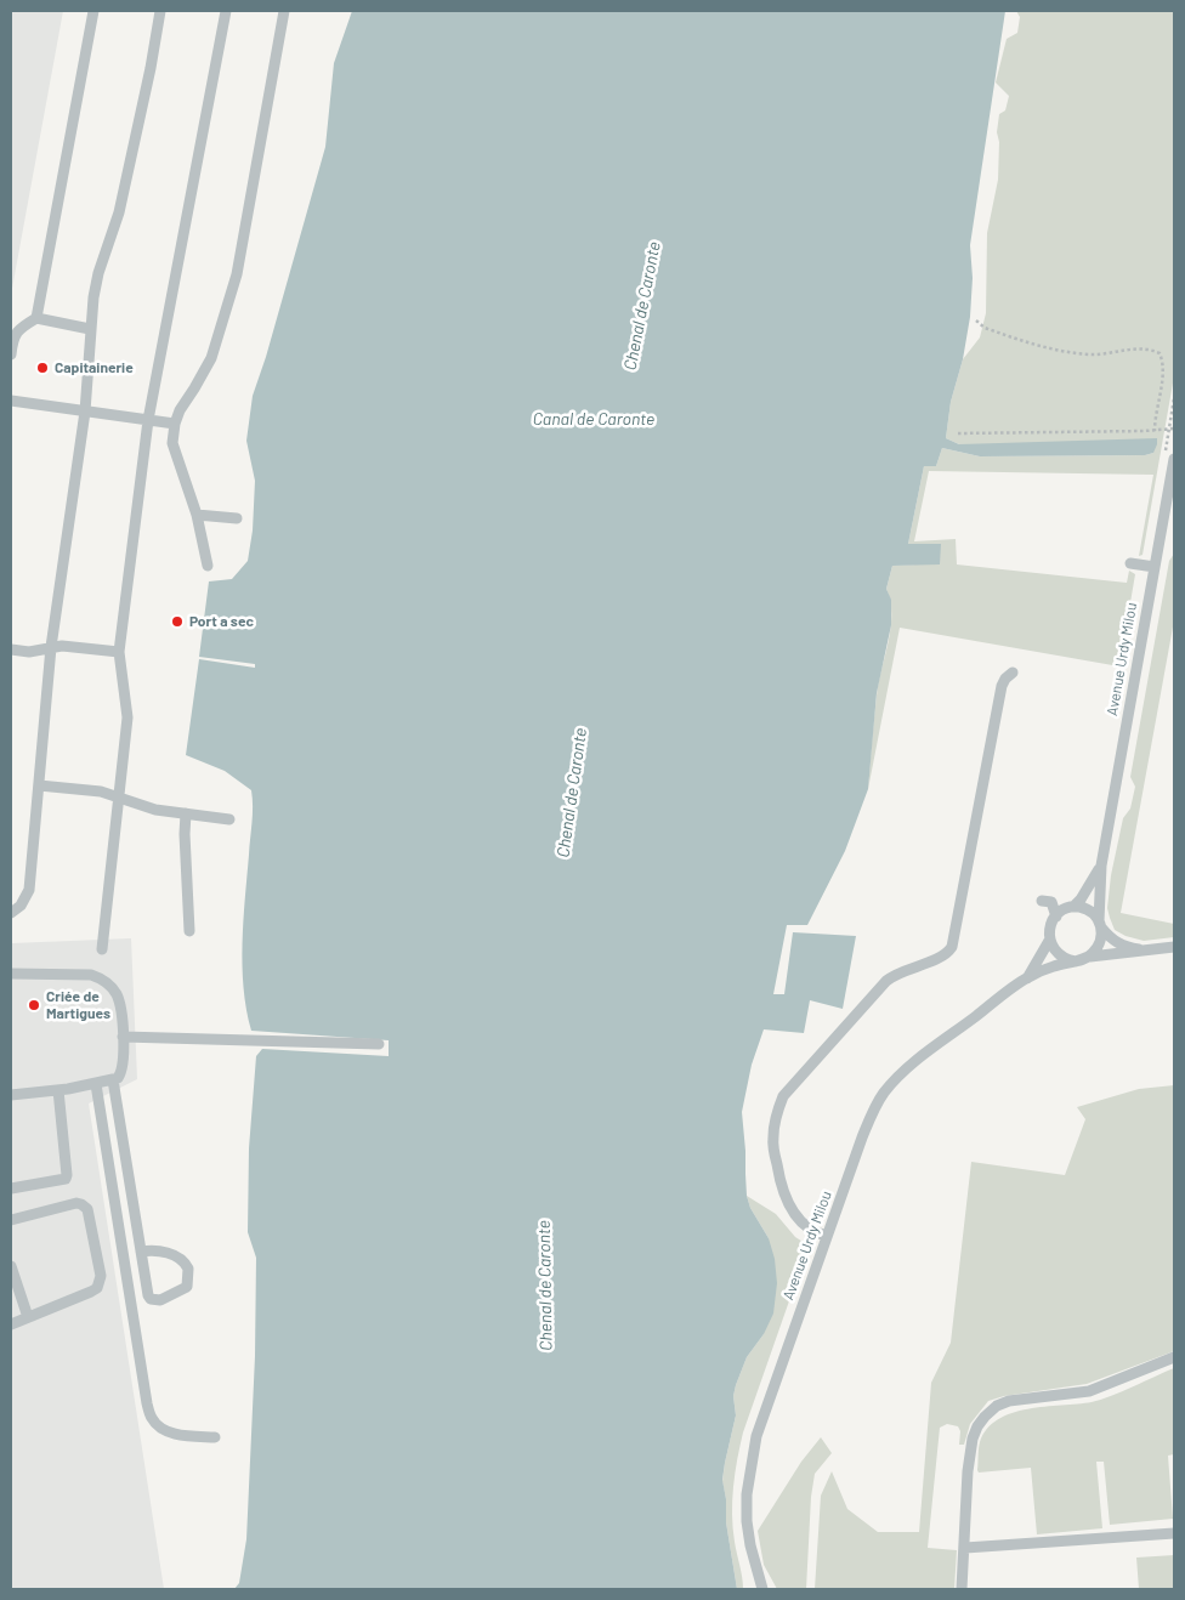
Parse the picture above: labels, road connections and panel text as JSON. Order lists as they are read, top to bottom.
{
  "streets": {
    "street": ["Avenue Urdy Milou"]
  },
  "water": ["Chenal de Caronte", "Canal de Caronte"],
  "places": ["Capitainerie", "Port a sec", "Criée de Martigues"]
}
